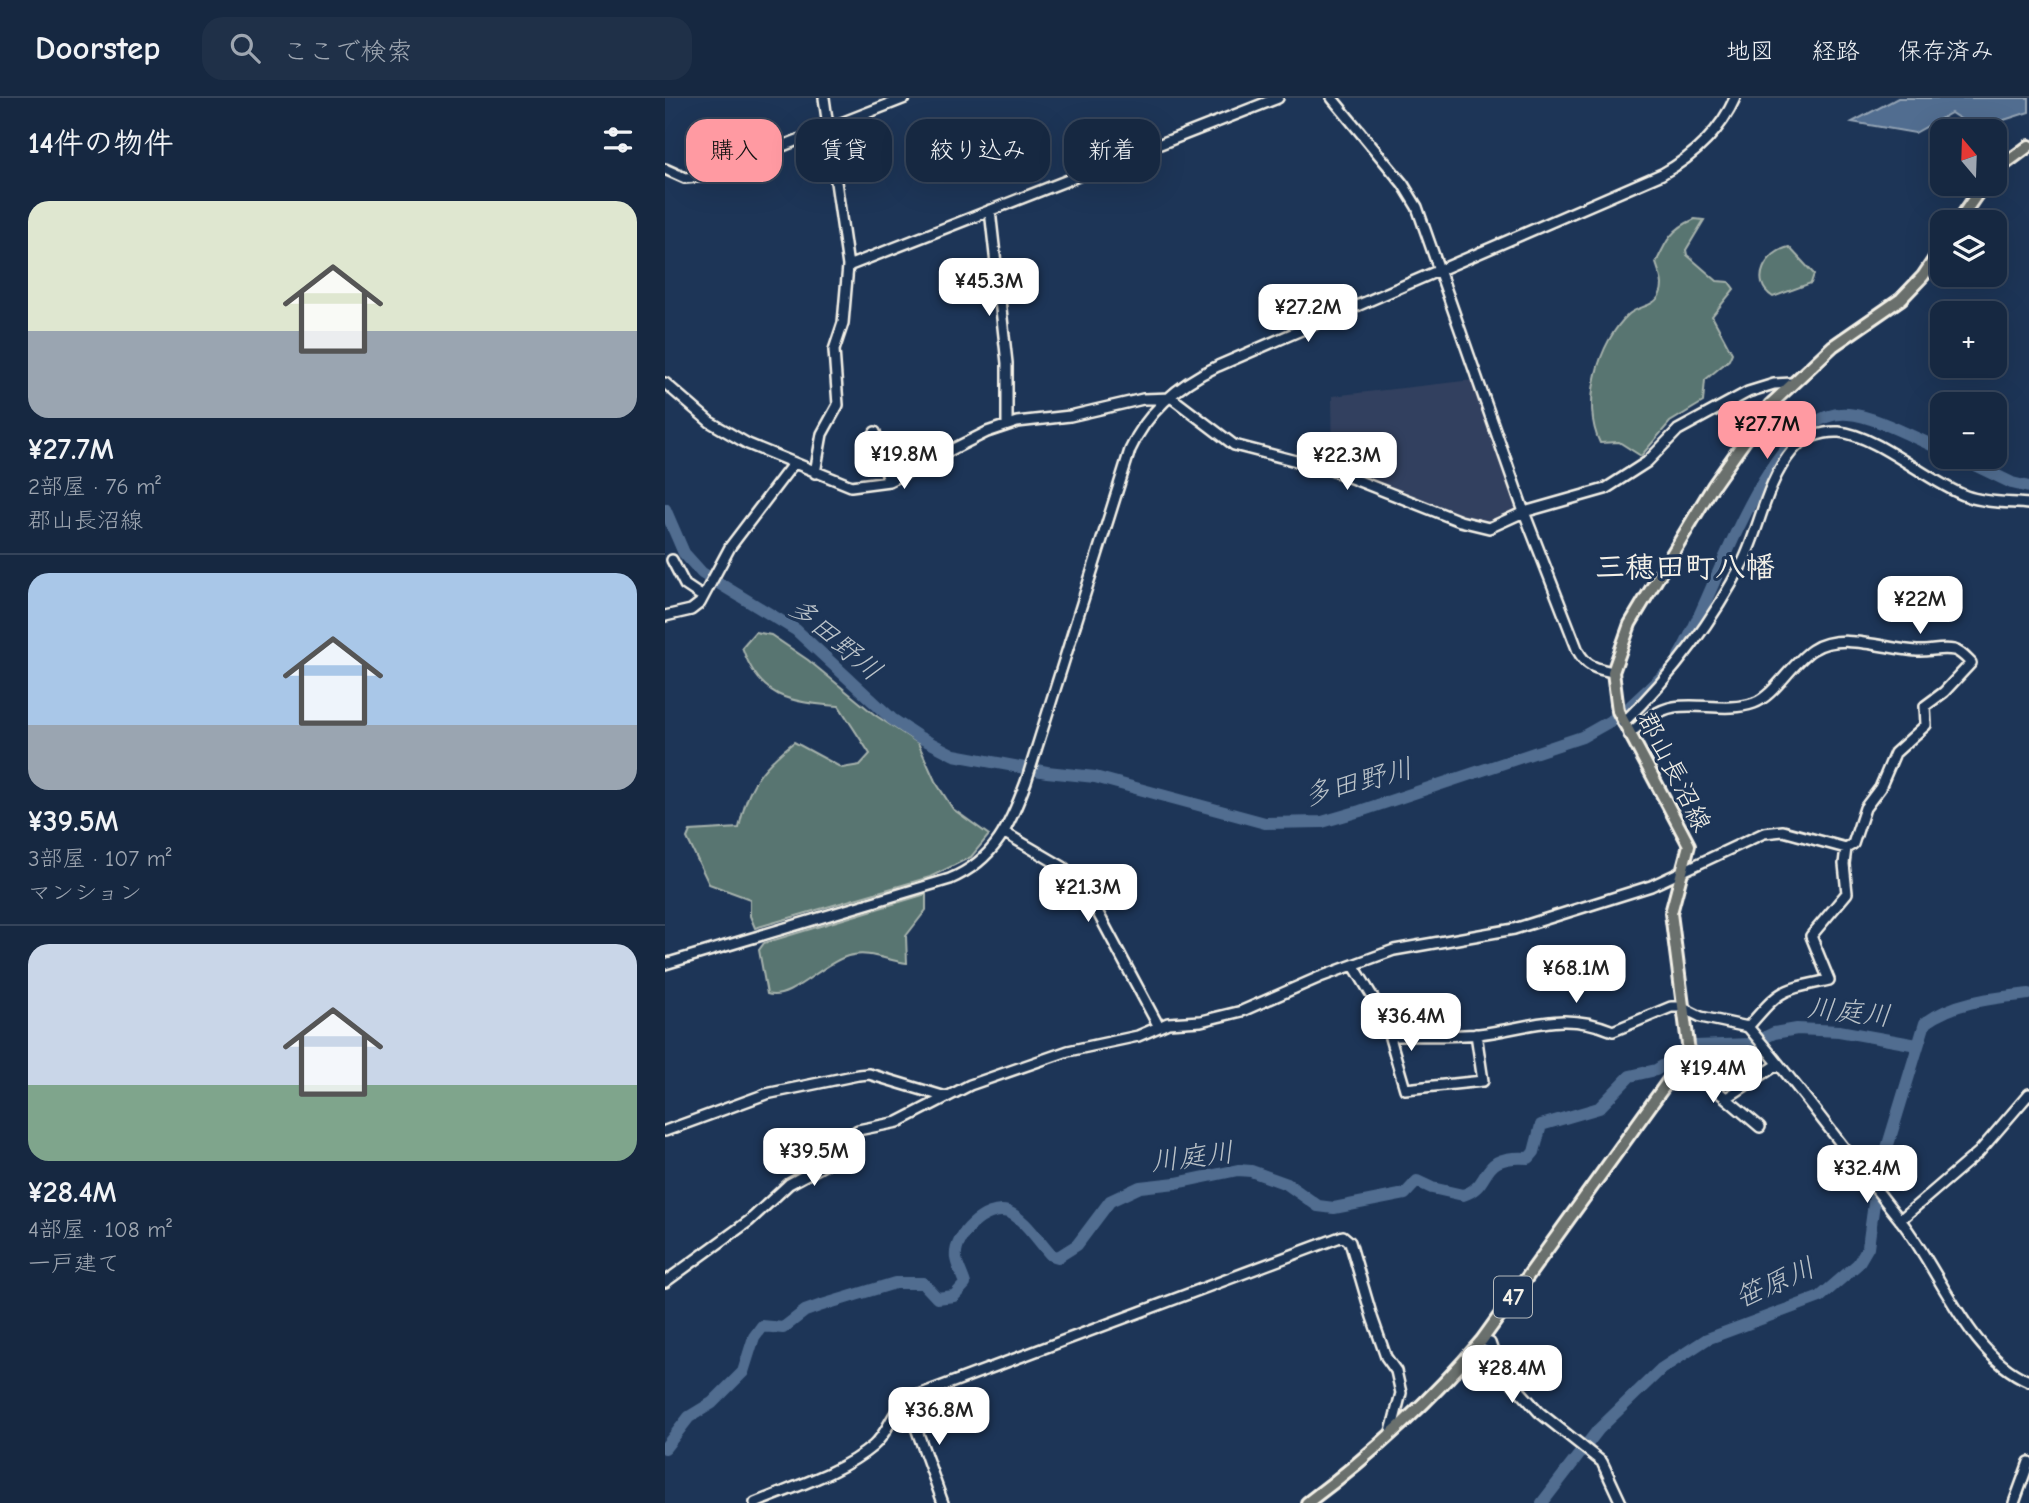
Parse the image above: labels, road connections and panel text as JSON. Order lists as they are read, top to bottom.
{
  "streets": {
    "main road": ["郡山長沼線", "47"]
  },
  "districts": ["三穂田町八幡"],
  "water": ["多田野川", "川庭川", "笹原川"],
  "north": "top",
  "page": {
    "header": "Doorstep",
    "search": "ここで検索",
    "nav": ["地図", "経路", "保存済み"],
    "heading": "14件の物件",
    "map_buttons": ["+", "−"],
    "chip": [
      "購入",
      "賃貸",
      "絞り込み",
      "新着"
    ],
    "list": [
      {
        "name": "¥27.7M",
        "note": "2部屋 · 76 m² · 郡山長沼線"
      },
      {
        "name": "¥39.5M",
        "note": "3部屋 · 107 m² · マンション"
      },
      {
        "name": "¥28.4M",
        "note": "4部屋 · 108 m² · 一戸建て"
      }
    ],
    "price": [
      "¥45.3M",
      "¥27.2M",
      "¥27.7M",
      "¥19.8M",
      "¥22.3M",
      "¥22M",
      "¥21.3M",
      "¥68.1M",
      "¥36.4M",
      "¥19.4M",
      "¥39.5M",
      "¥32.4M",
      "¥28.4M",
      "¥36.8M"
    ]
  }
}
